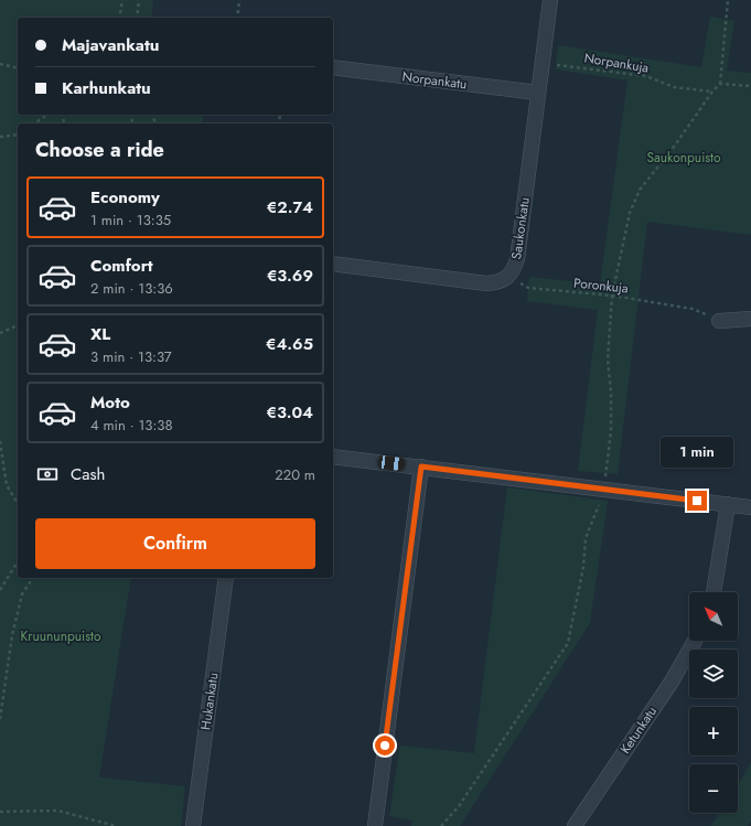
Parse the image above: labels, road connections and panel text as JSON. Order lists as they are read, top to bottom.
{
  "streets": {
    "street": [
      "Norpankatu",
      "Saukonkatu",
      "Hukankatu",
      "Ketunkatu"
    ],
    "path": ["Norpankuja", "Poronkuja"]
  },
  "crossings": [
    ["Norpankuja", "Saukonkatu"],
    ["Norpankatu", "Saukonkatu"],
    ["Saukonkatu", "Poronkuja"]
  ],
  "parks": ["Saukonpuisto", "Kruununpuisto"],
  "north": "top left",
  "page": {
    "banner": ["Majavankatu", "Karhunkatu"],
    "heading": "Choose a ride",
    "list": [
      {
        "name": "Economy",
        "note": "1 min · 13:35",
        "value": "€2.74"
      },
      {
        "name": "Comfort",
        "note": "2 min · 13:36",
        "value": "€3.69"
      },
      {
        "name": "XL",
        "note": "3 min · 13:37",
        "value": "€4.65"
      },
      {
        "name": "Moto",
        "note": "4 min · 13:38",
        "value": "€3.04"
      }
    ],
    "bubble": "1 min",
    "pay": ["Cash", "220 m"],
    "buttons": "Confirm",
    "map_buttons": ["+", "−"]
  }
}
